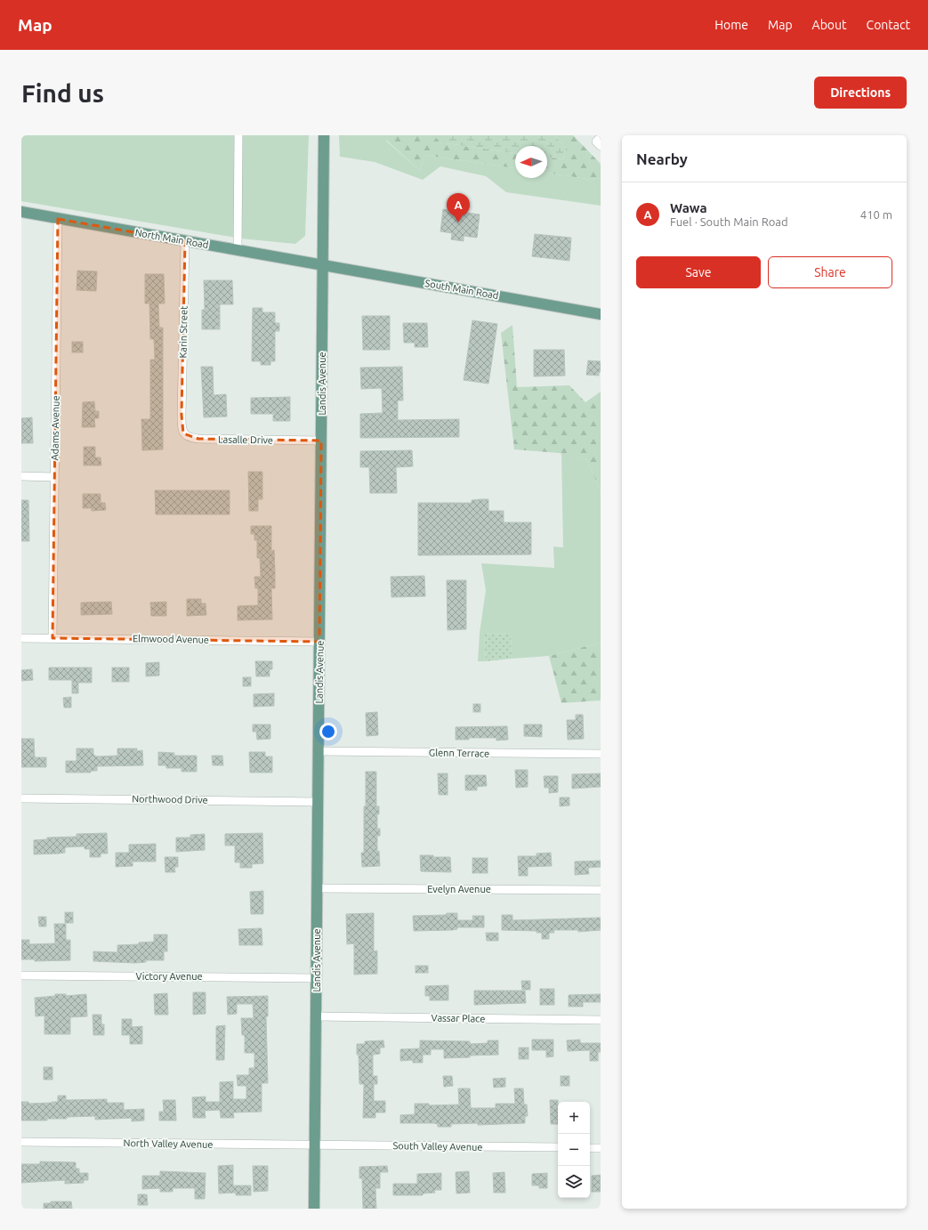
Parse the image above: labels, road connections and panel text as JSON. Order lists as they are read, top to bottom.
{
  "streets": {
    "main road": ["North Main Road", "South Main Road", "Landis Avenue"],
    "street": [
      "Karin Street",
      "Adams Avenue",
      "Lasalle Drive",
      "Elmwood Avenue",
      "Glenn Terrace",
      "Northwood Drive",
      "Evelyn Avenue",
      "Victory Avenue",
      "Vassar Place",
      "North Valley Avenue",
      "South Valley Avenue"
    ]
  },
  "crossings": [
    ["North Main Road", "South Main Road"],
    ["North Main Road", "Karin Street"],
    ["North Main Road", "Landis Avenue"],
    ["North Main Road", "Adams Avenue"],
    ["South Main Road", "Landis Avenue"],
    ["Karin Street", "Lasalle Drive"],
    ["Landis Avenue", "Lasalle Drive"],
    ["Landis Avenue", "Elmwood Avenue"],
    ["Landis Avenue", "Glenn Terrace"],
    ["Landis Avenue", "Northwood Drive"],
    ["Landis Avenue", "Evelyn Avenue"],
    ["Landis Avenue", "Victory Avenue"],
    ["Landis Avenue", "Vassar Place"],
    ["Landis Avenue", "North Valley Avenue"],
    ["Landis Avenue", "South Valley Avenue"],
    ["Adams Avenue", "Elmwood Avenue"],
    ["North Valley Avenue", "South Valley Avenue"]
  ],
  "north": "left",
  "page": {
    "header": "Map",
    "nav": [
      "Home",
      "Map",
      "About",
      "Contact"
    ],
    "buttons": [
      "Directions",
      ["Save", "Share"]
    ],
    "title": "Find us",
    "heading": "Nearby",
    "list": [
      {
        "mark": "A",
        "name": "Wawa",
        "note": "Fuel · South Main Road",
        "value": "410 m"
      }
    ],
    "pins": "A",
    "map_buttons": ["+", "−"]
  }
}
